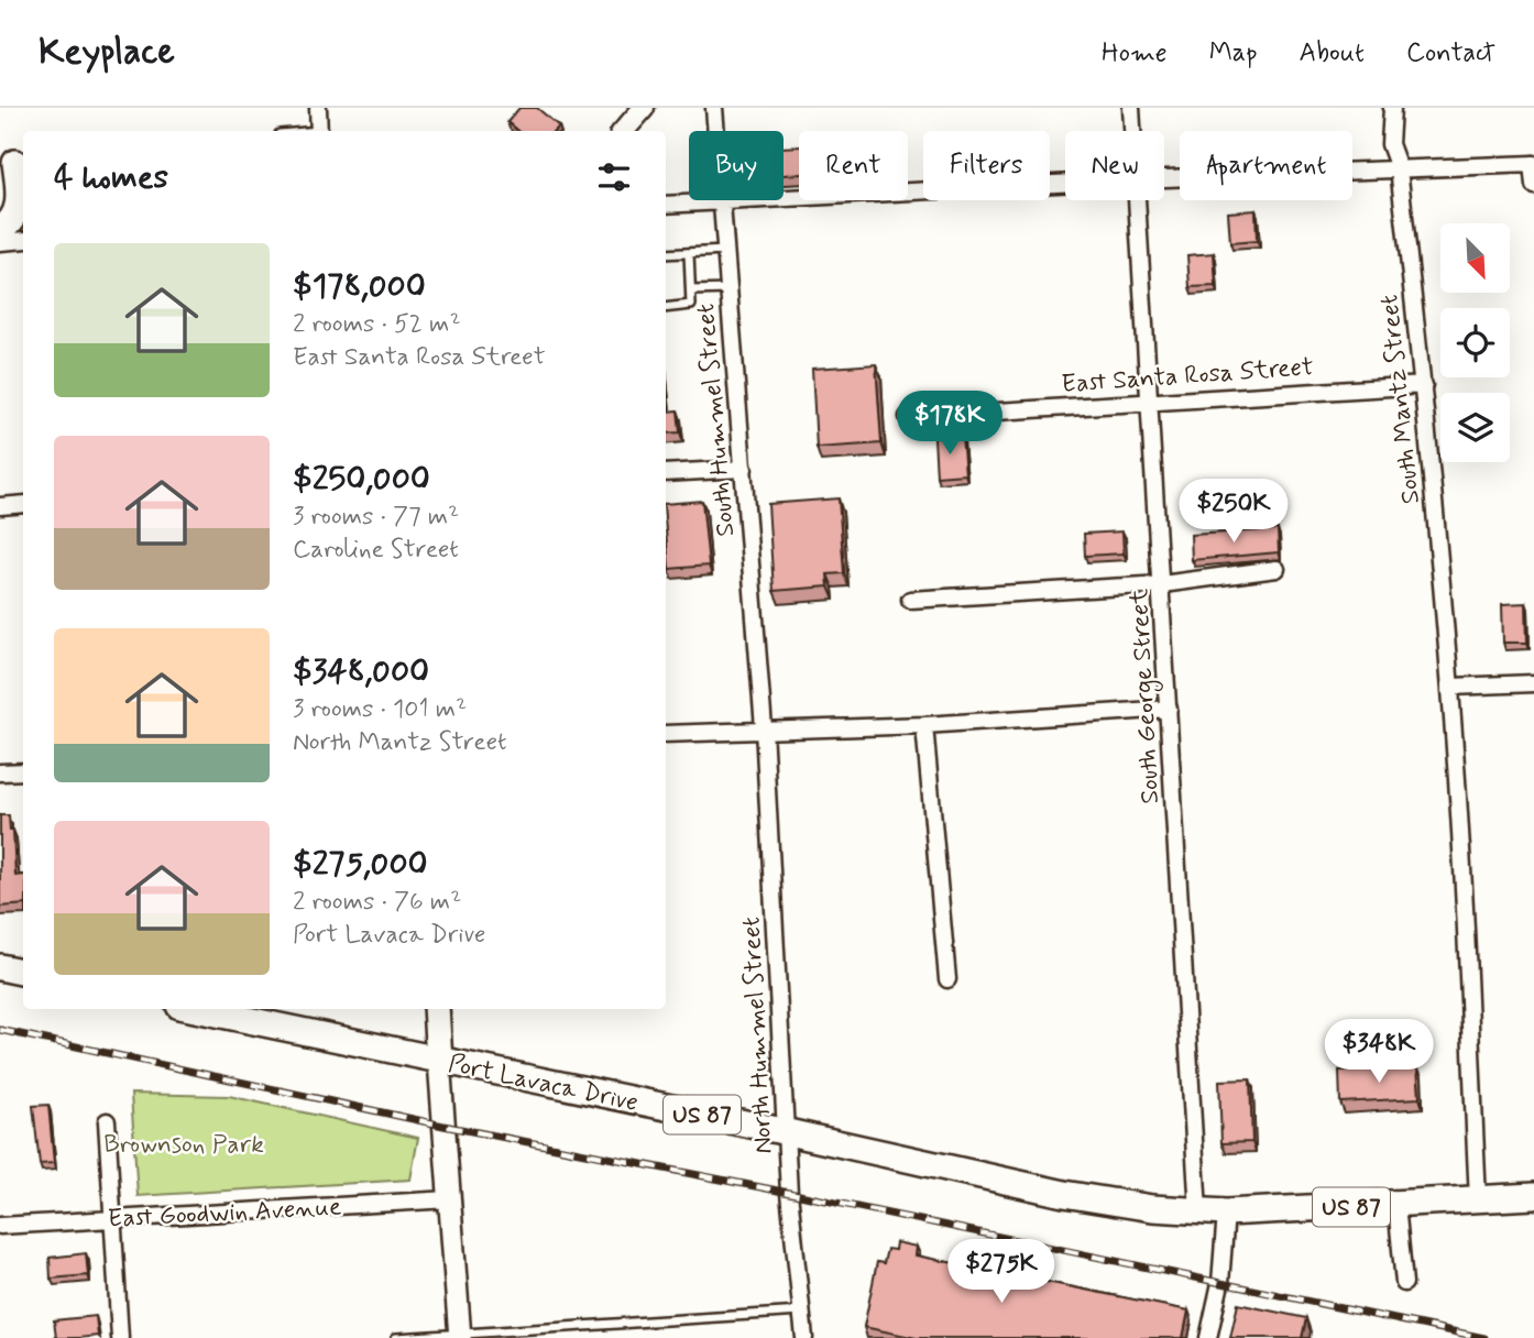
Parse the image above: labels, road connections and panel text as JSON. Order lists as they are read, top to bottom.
{
  "streets": {
    "main road": ["Port Lavaca Drive", "US 87"],
    "street": [
      "East Santa Rosa Street",
      "South Mantz Street",
      "South Hummel Street",
      "South George Street",
      "North Hummel Street",
      "East Goodwin Avenue"
    ]
  },
  "crossings": [
    ["East Santa Rosa Street", "South Mantz Street"],
    ["East Santa Rosa Street", "South George Street"],
    ["South Mantz Street", "US 87"],
    ["South Hummel Street", "North Hummel Street"],
    ["South George Street", "Port Lavaca Drive"],
    ["North Hummel Street", "Port Lavaca Drive"],
    ["Port Lavaca Drive", "US 87"]
  ],
  "parks": ["Brownson Park"],
  "north": "bottom right",
  "page": {
    "header": "Keyplace",
    "nav": [
      "Home",
      "Map",
      "About",
      "Contact"
    ],
    "chip": [
      "Buy",
      "Rent",
      "Filters",
      "New",
      "Apartment"
    ],
    "heading": "4 homes",
    "list": [
      {
        "name": "$178,000",
        "note": "2 rooms · 52 m² · East Santa Rosa Street"
      },
      {
        "name": "$250,000",
        "note": "3 rooms · 77 m² · Caroline Street"
      },
      {
        "name": "$348,000",
        "note": "3 rooms · 101 m² · North Mantz Street"
      },
      {
        "name": "$275,000",
        "note": "2 rooms · 76 m² · Port Lavaca Drive"
      }
    ],
    "price": [
      "$178K",
      "$250K",
      "$348K",
      "$275K"
    ]
  }
}
